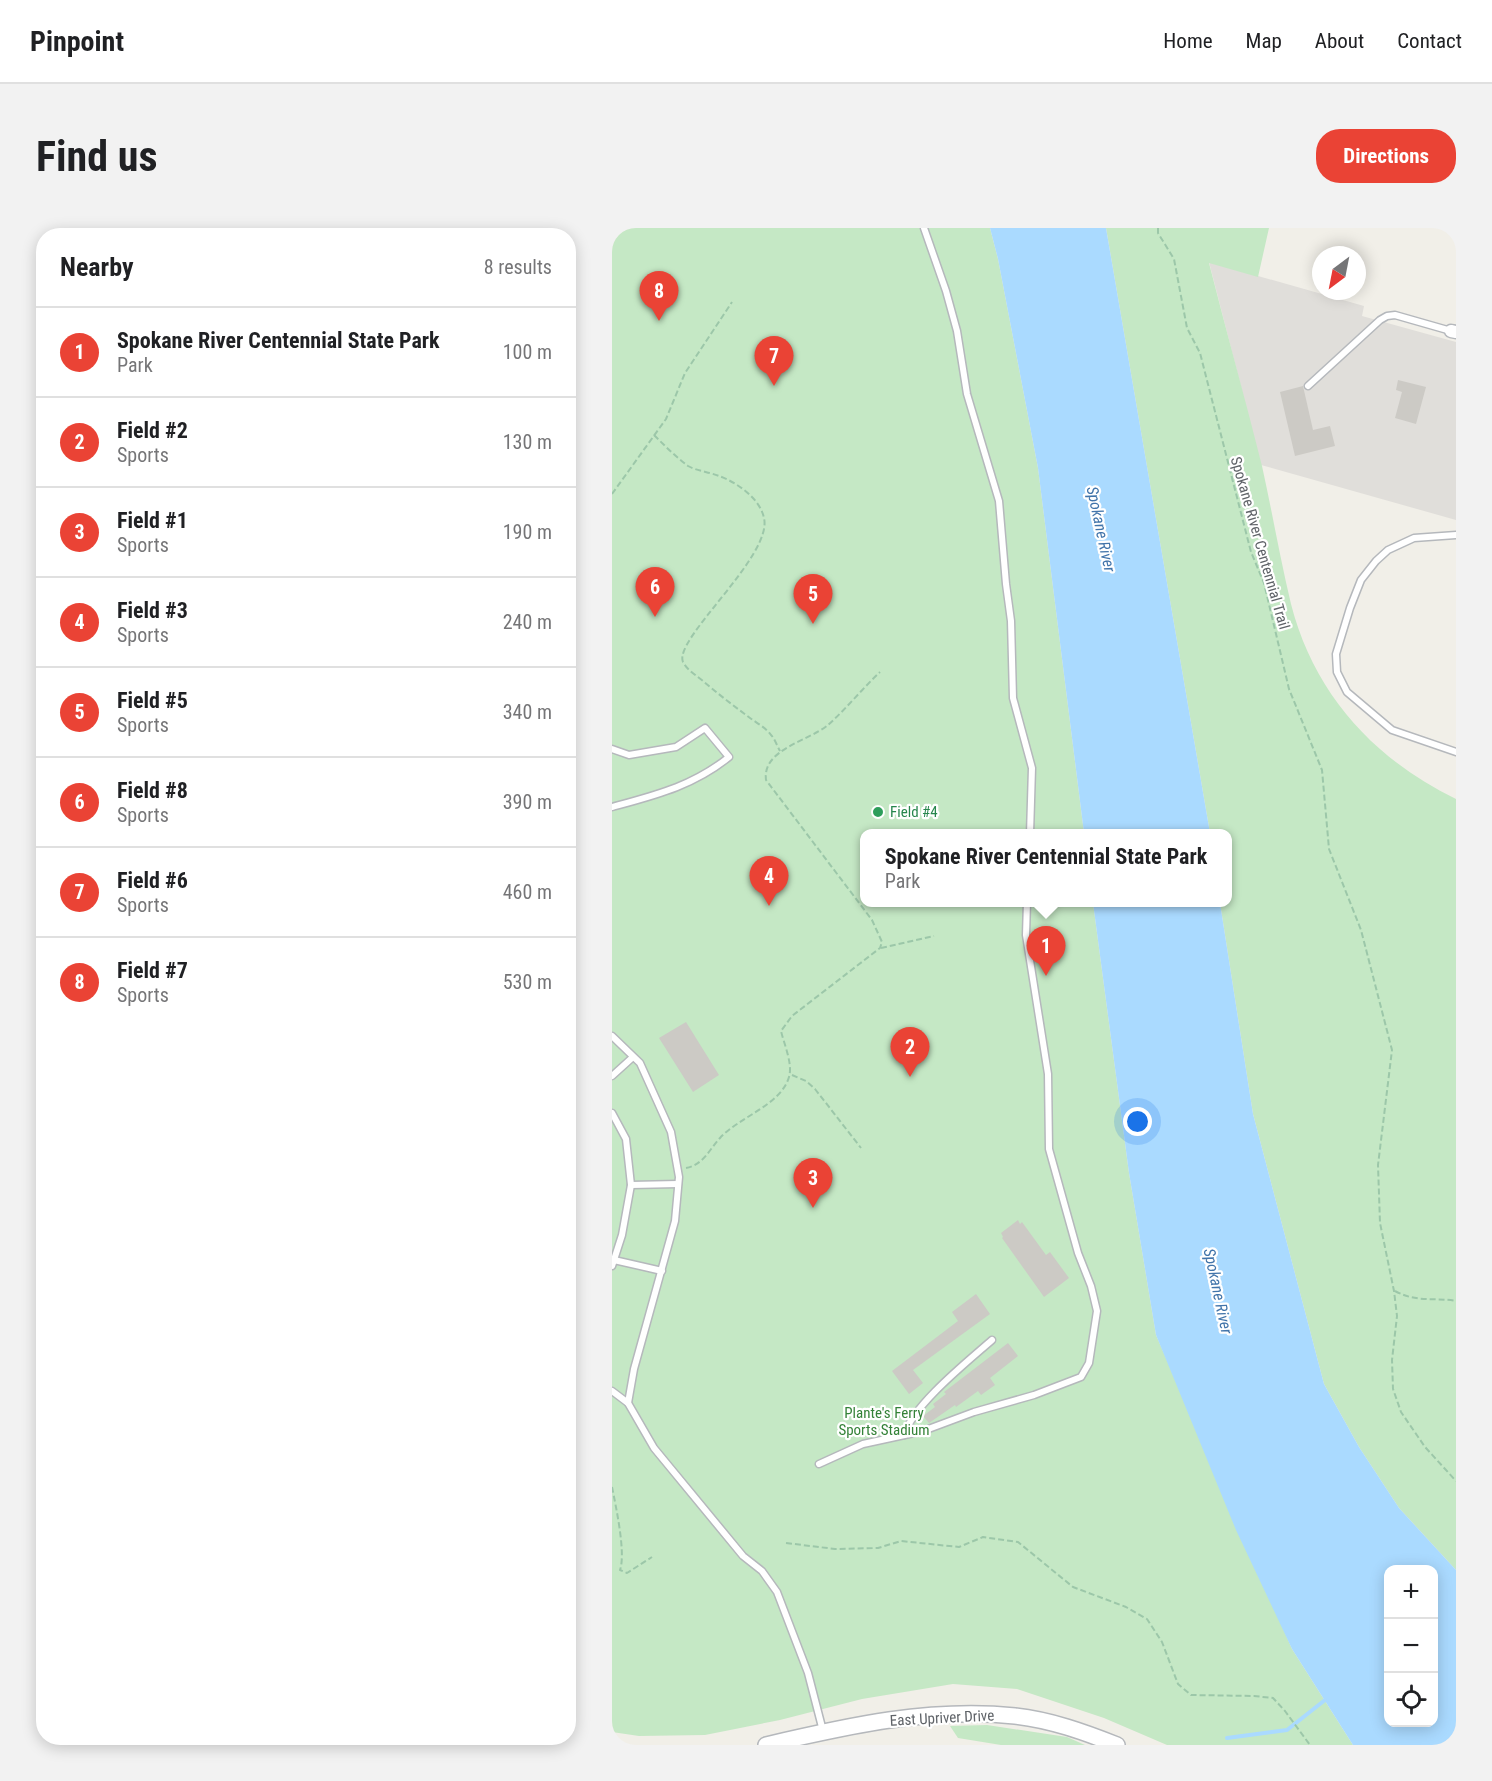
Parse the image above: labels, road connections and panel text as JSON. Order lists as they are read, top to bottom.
{
  "streets": {
    "street": ["East Upriver Drive"],
    "path": ["Spokane River Centennial Trail"]
  },
  "water": ["Spokane River"],
  "parks": ["Plante's Ferry Sports Stadium"],
  "places": ["Field #4"],
  "north": "bottom left",
  "page": {
    "header": "Pinpoint",
    "nav": [
      "Home",
      "Map",
      "About",
      "Contact"
    ],
    "buttons": "Directions",
    "title": "Find us",
    "heading": ["Nearby", "8 results"],
    "pins": [
      "8",
      "7",
      "6",
      "5",
      "4",
      "1",
      "2",
      "3"
    ],
    "list": [
      {
        "mark": "1",
        "name": "Spokane River Centennial State Park",
        "note": "Park",
        "value": "100 m"
      },
      {
        "mark": "2",
        "name": "Field #2",
        "note": "Sports",
        "value": "130 m"
      },
      {
        "mark": "3",
        "name": "Field #1",
        "note": "Sports",
        "value": "190 m"
      },
      {
        "mark": "4",
        "name": "Field #3",
        "note": "Sports",
        "value": "240 m"
      },
      {
        "mark": "5",
        "name": "Field #5",
        "note": "Sports",
        "value": "340 m"
      },
      {
        "mark": "6",
        "name": "Field #8",
        "note": "Sports",
        "value": "390 m"
      },
      {
        "mark": "7",
        "name": "Field #6",
        "note": "Sports",
        "value": "460 m"
      },
      {
        "mark": "8",
        "name": "Field #7",
        "note": "Sports",
        "value": "530 m"
      }
    ],
    "popup": ["Spokane River Centennial State Park", "Park"],
    "map_buttons": ["+", "−"]
  }
}
